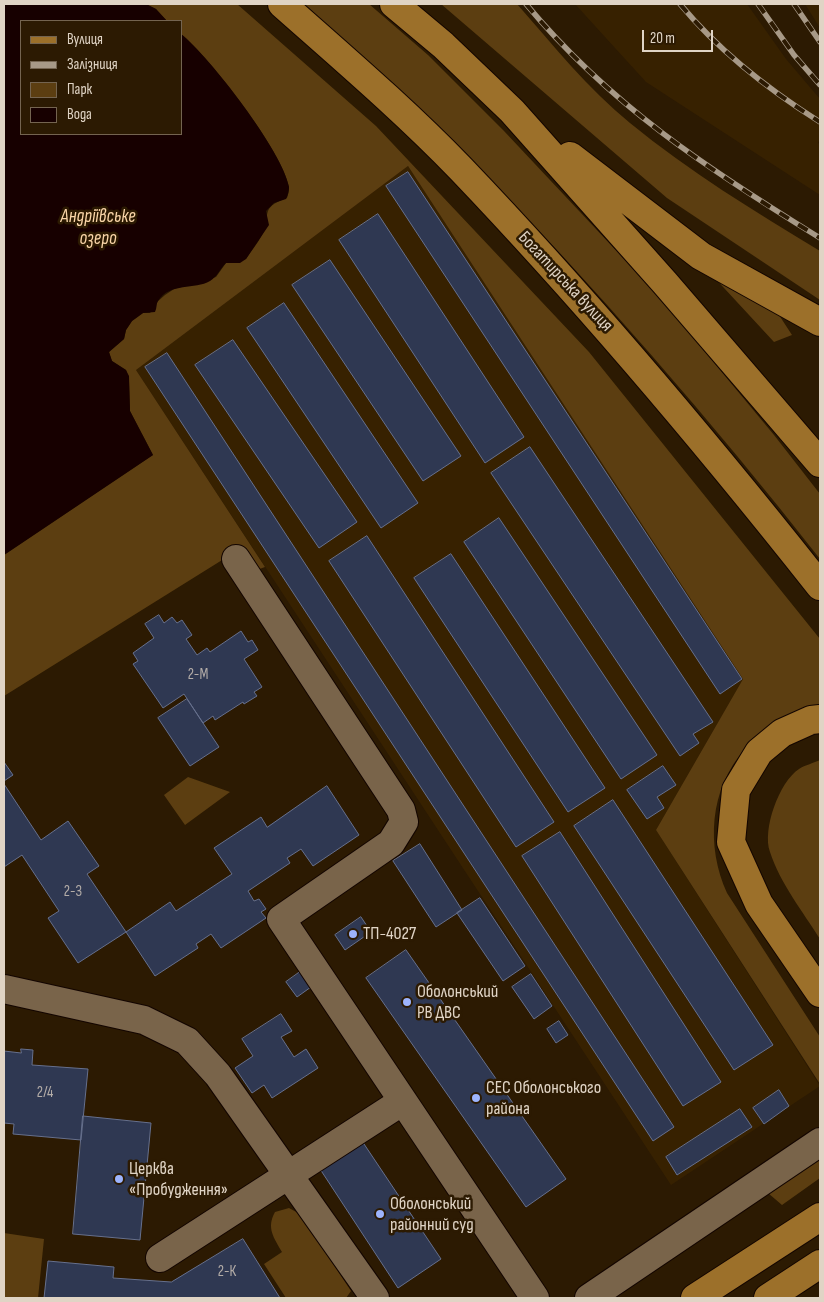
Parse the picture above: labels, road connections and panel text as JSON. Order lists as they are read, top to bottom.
{
  "streets": {
    "main road": ["Богатирська вулиця"]
  },
  "water": ["Андріївське озеро"],
  "places": [
    "ТП-4027",
    "Оболонський РВ ДВС",
    "СЕС Оболонського района",
    "Церква «Пробудження»",
    "Оболонський районний суд"
  ],
  "house_numbers": [
    "2-М",
    "2-З",
    "2/4",
    "2-К"
  ],
  "legend": [
    "Вулиця",
    "Залізниця",
    "Парк",
    "Вода"
  ],
  "scale_bar": "20 m"
}
